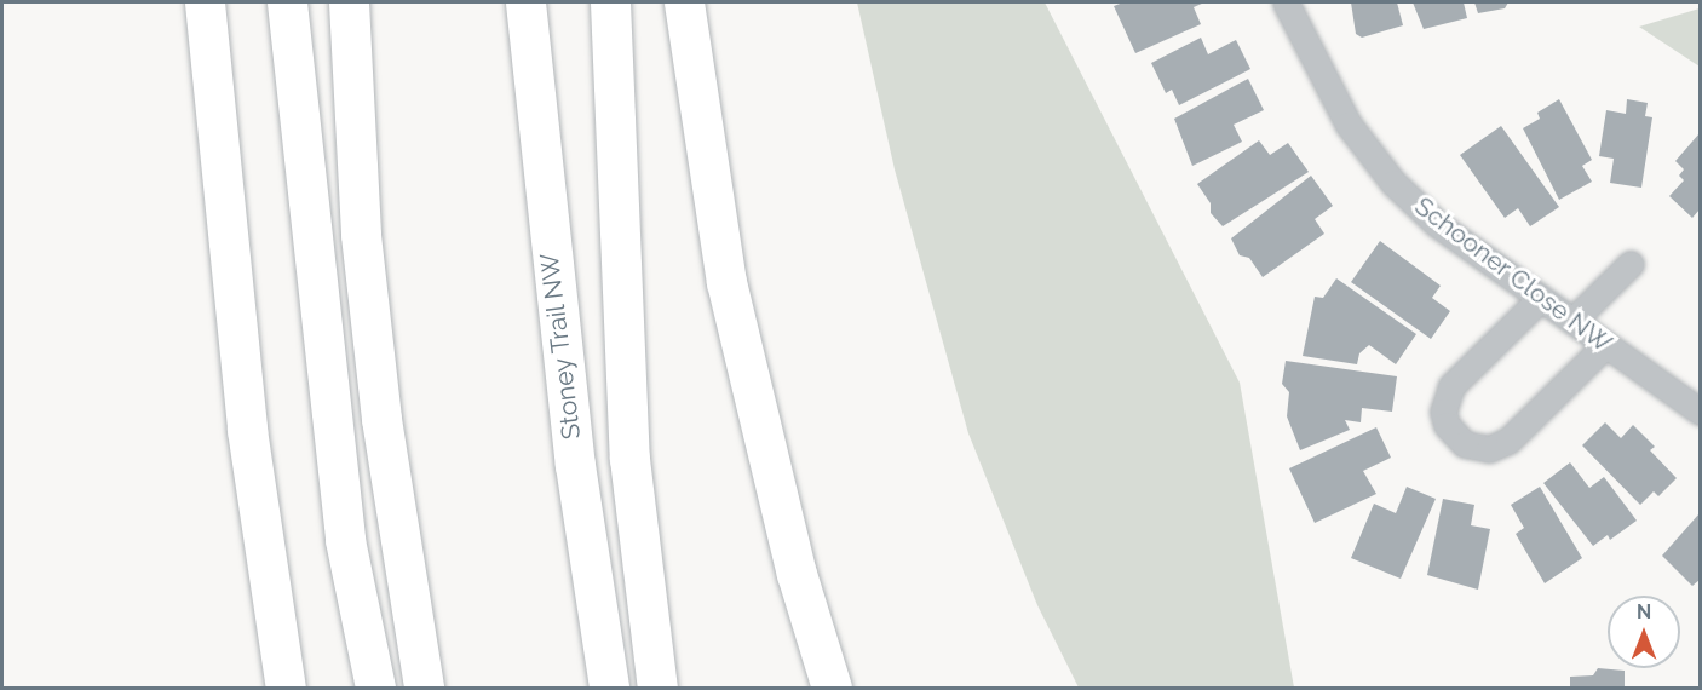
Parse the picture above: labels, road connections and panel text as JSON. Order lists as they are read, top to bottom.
{
  "streets": {
    "highway": ["Stoney Trail NW"],
    "street": ["Schooner Close NW"]
  },
  "north": "top"
}
